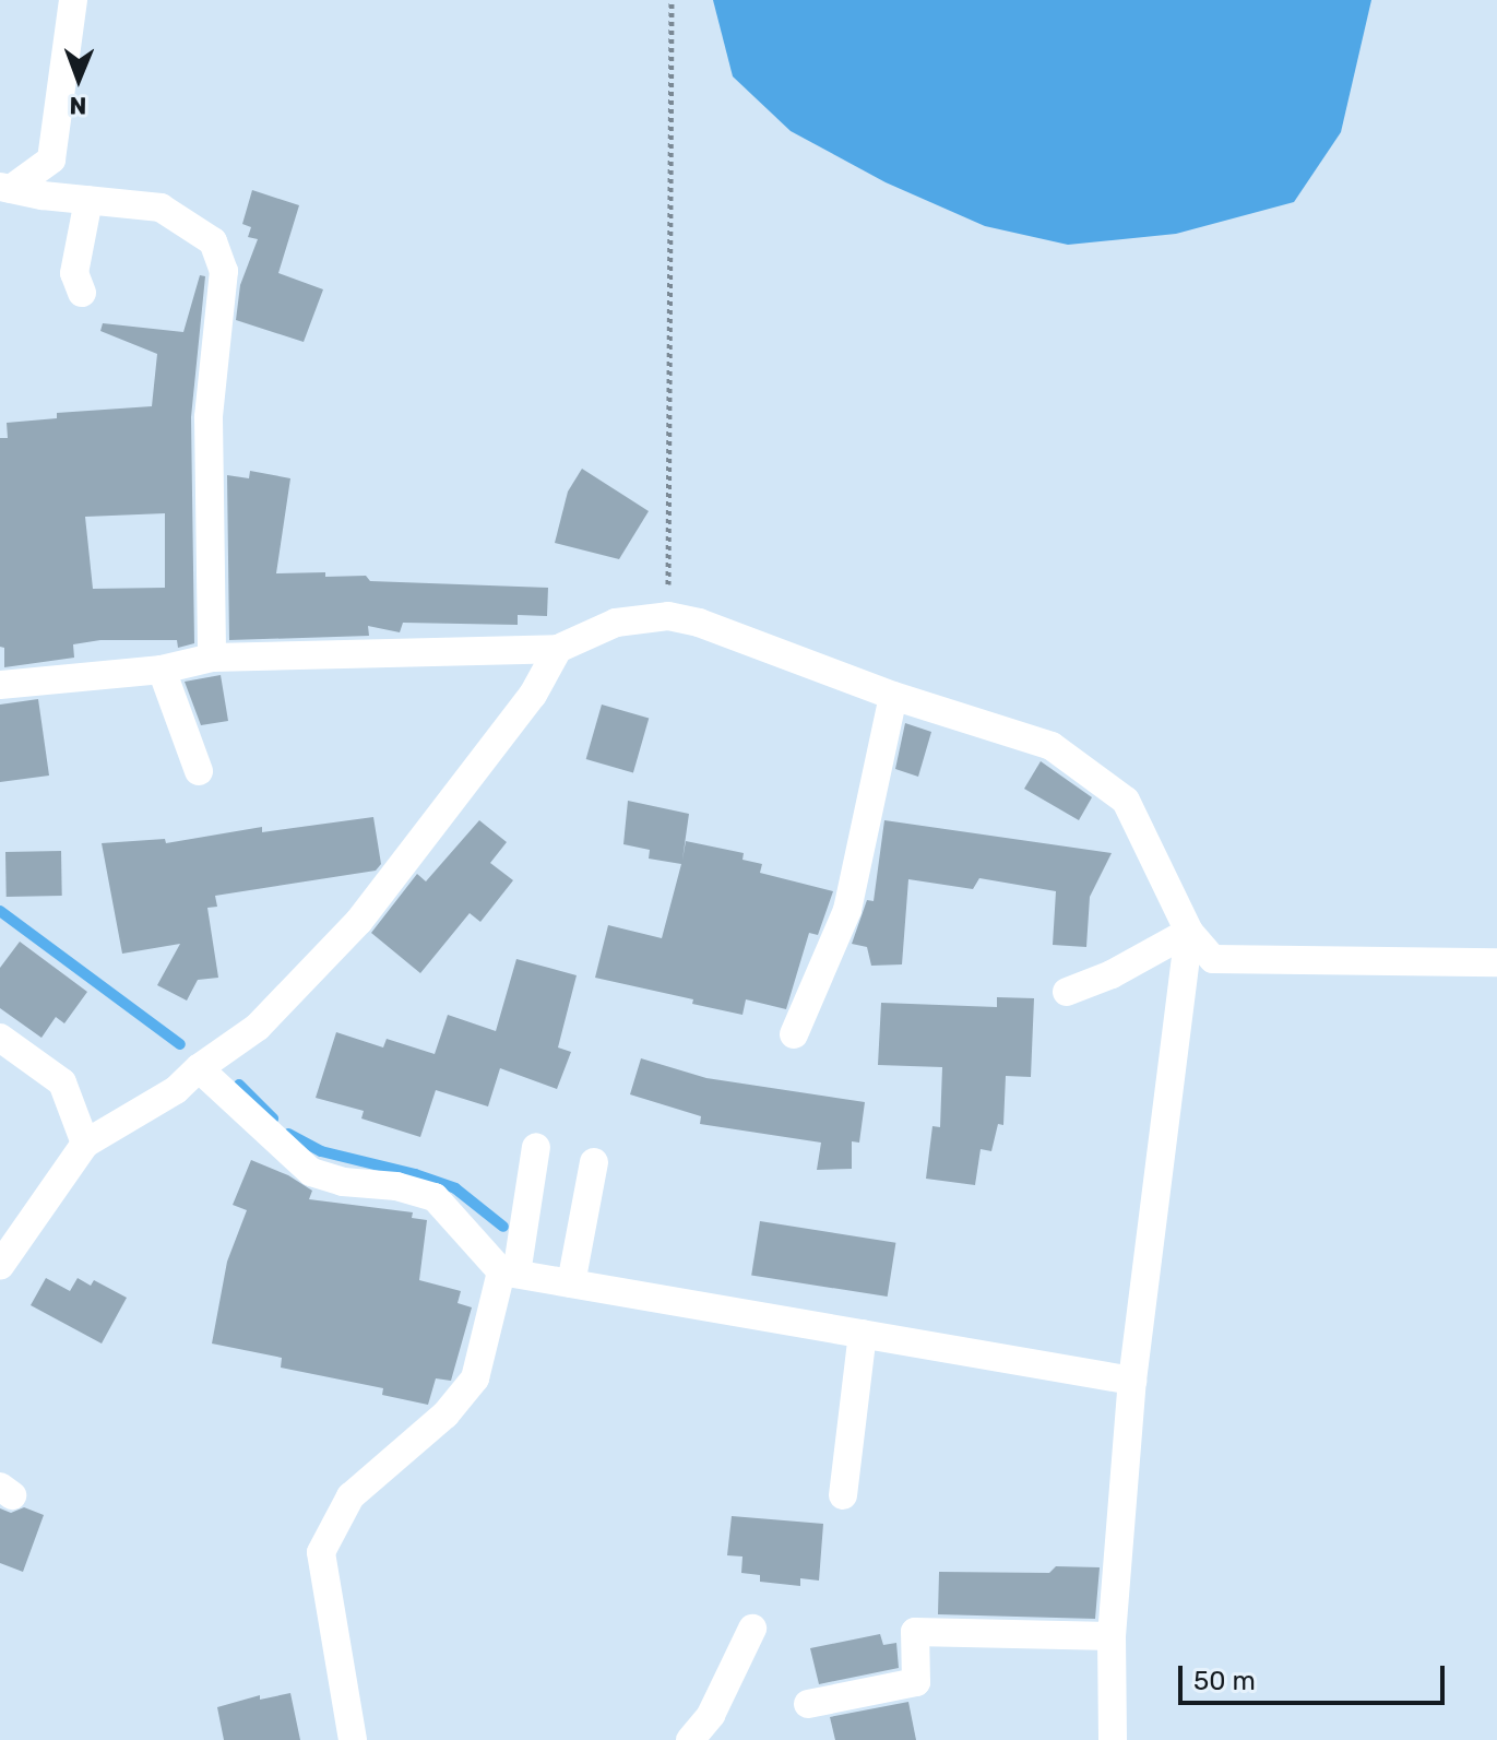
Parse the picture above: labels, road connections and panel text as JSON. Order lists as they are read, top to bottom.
{
  "scale_bar": "50 m",
  "north": "bottom"
}
